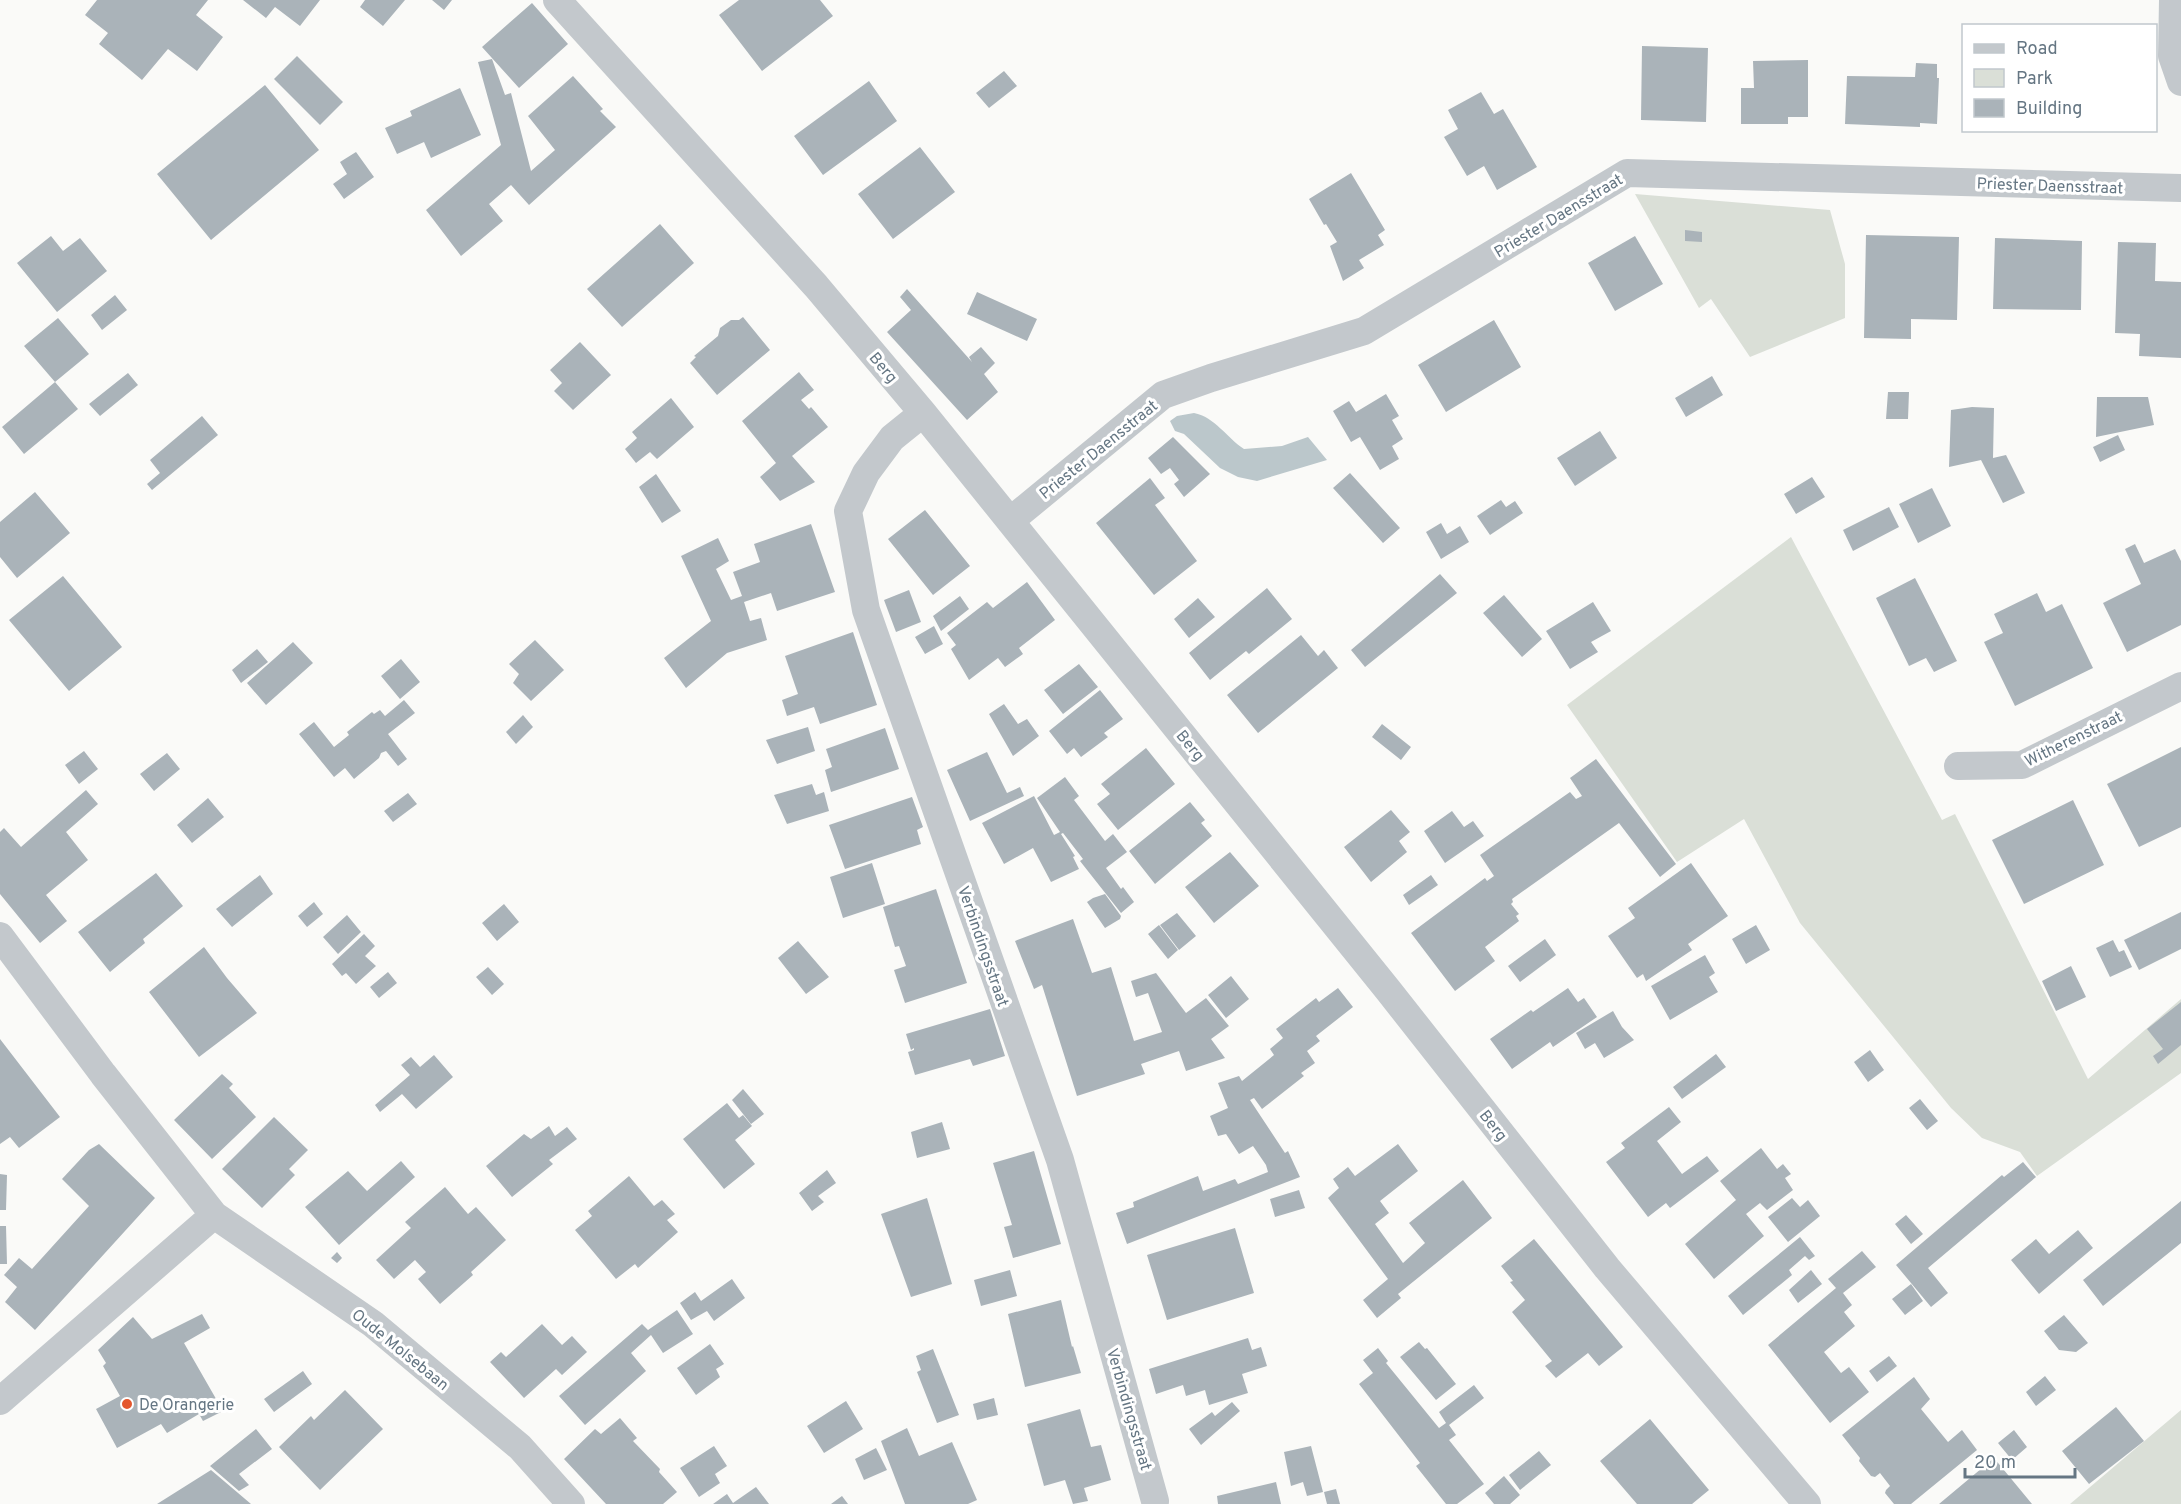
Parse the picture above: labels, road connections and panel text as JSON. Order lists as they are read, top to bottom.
{
  "streets": {
    "street": [
      "Priester Daensstraat",
      "Berg",
      "Witherenstraat",
      "Verbindingsstraat",
      "Oude Molsebaan"
    ]
  },
  "crossings": [
    ["Priester Daensstraat", "Berg"],
    ["Berg", "Verbindingsstraat"]
  ],
  "places": ["De Orangerie"],
  "legend": ["Road", "Park", "Building"],
  "scale_bar": "20 m"
}
